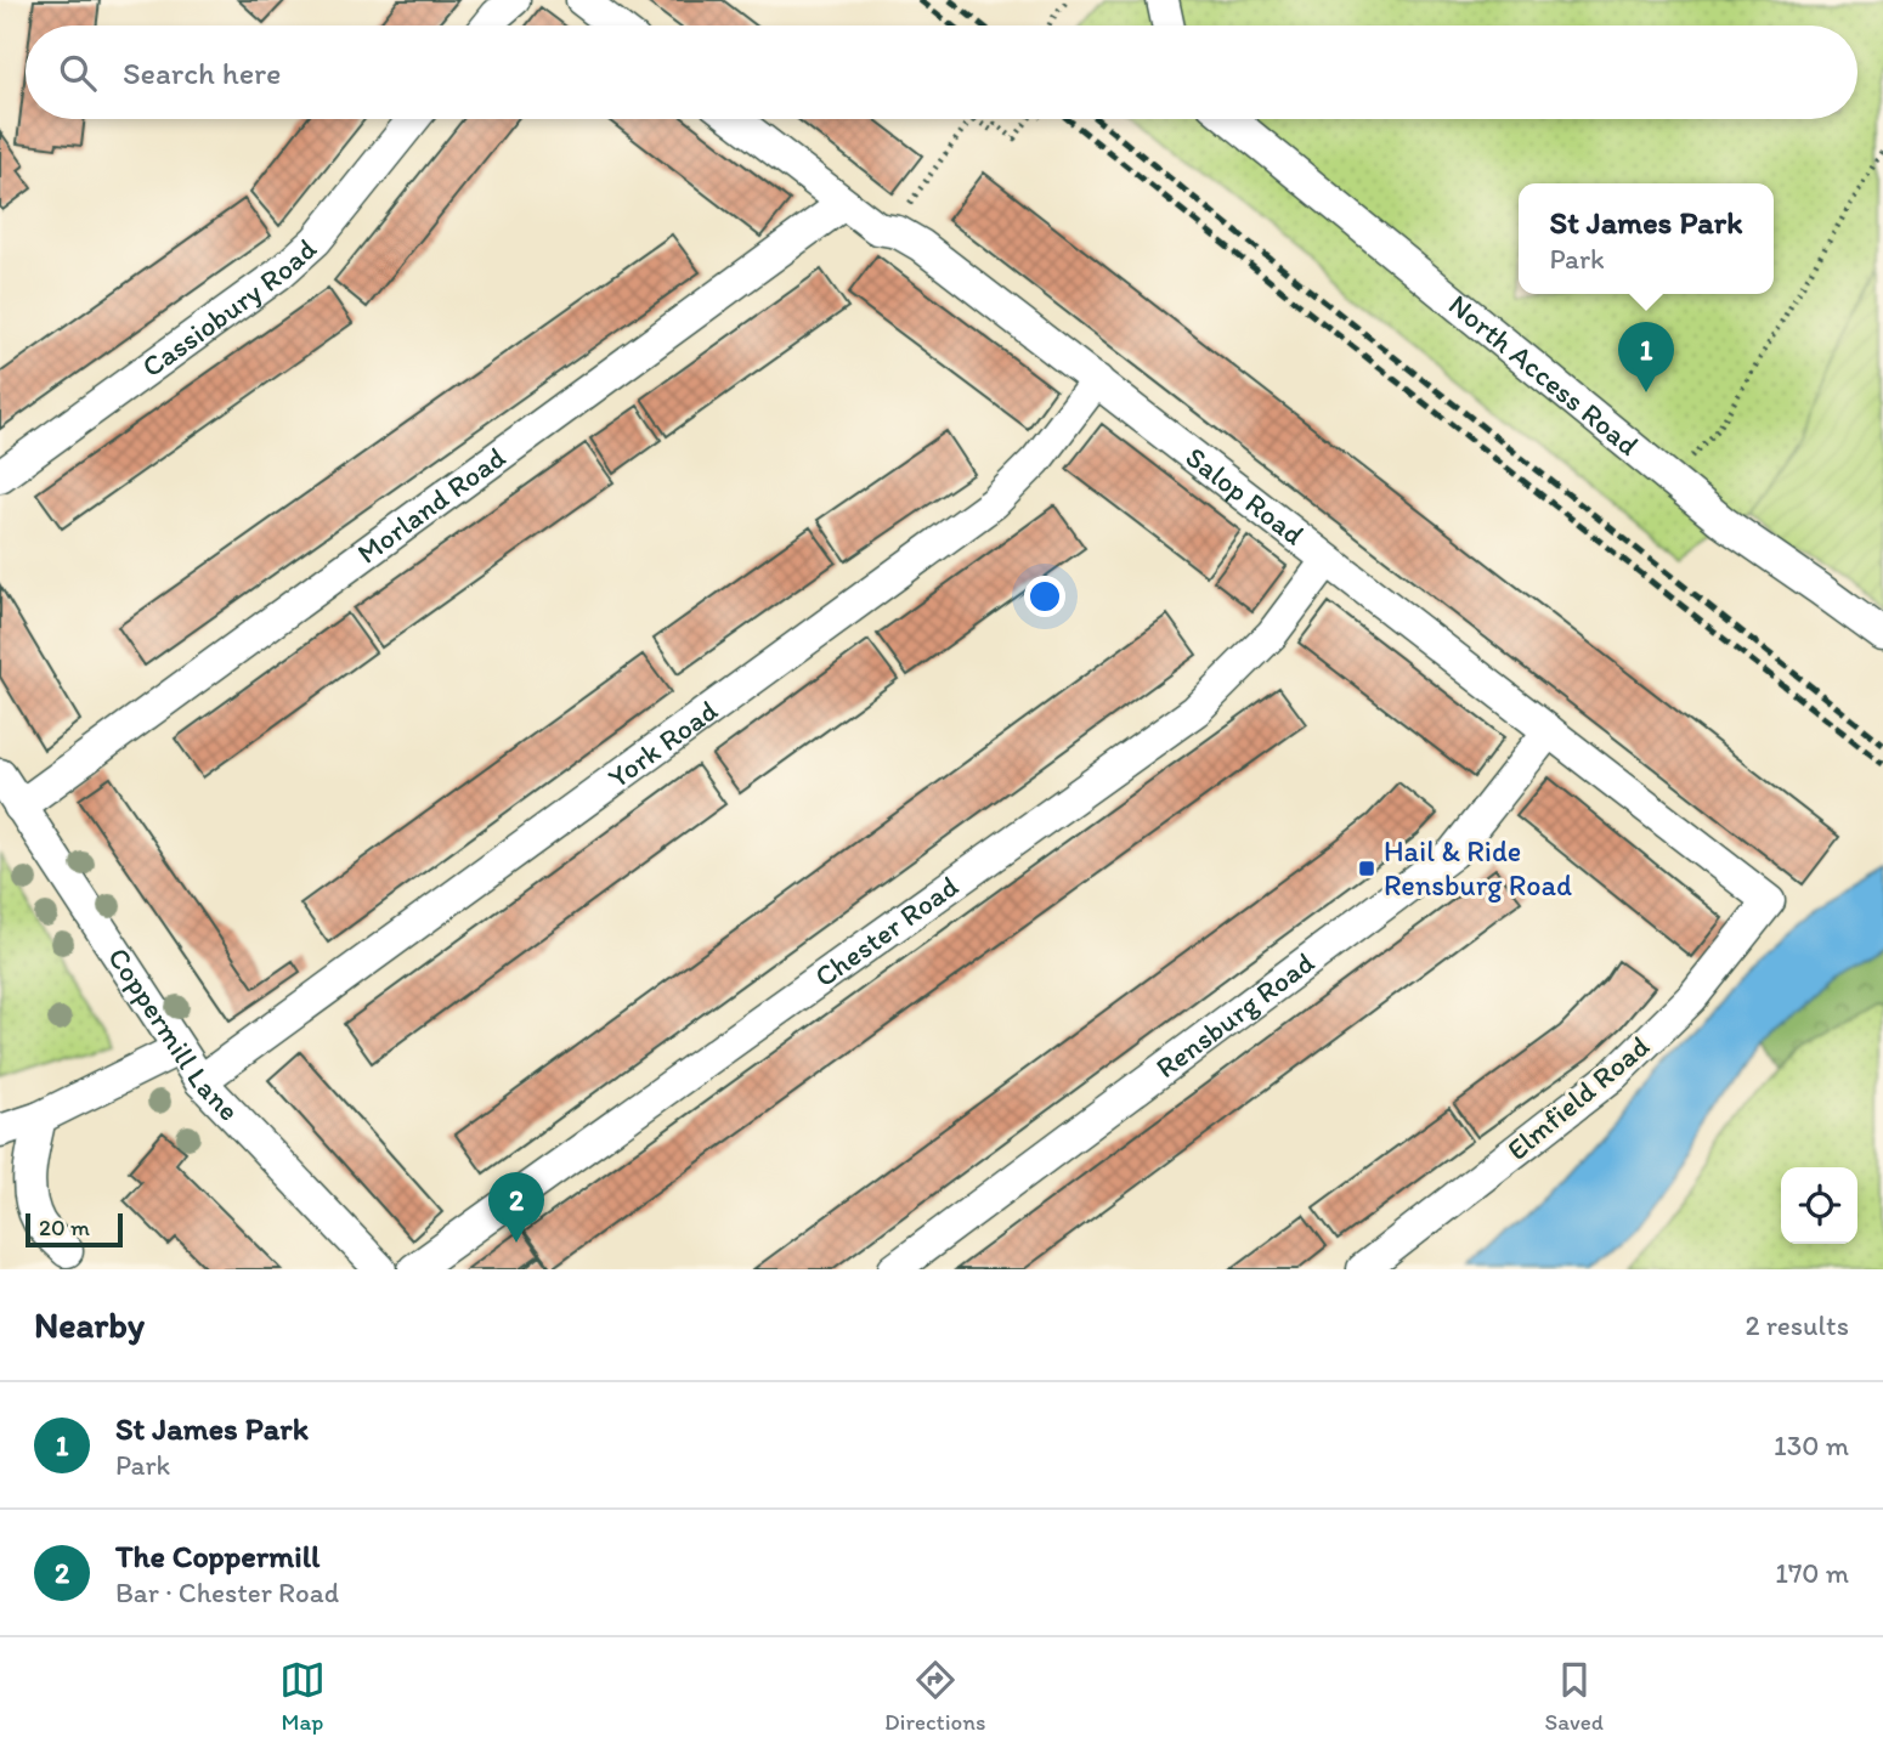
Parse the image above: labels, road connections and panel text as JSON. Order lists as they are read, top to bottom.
{
  "streets": {
    "street": [
      "Cassiobury Road",
      "North Access Road",
      "Salop Road",
      "Morland Road",
      "York Road",
      "Chester Road",
      "Rensburg Road",
      "Coppermill Lane",
      "Elmfield Road"
    ]
  },
  "crossings": [
    ["Salop Road", "Morland Road"],
    ["Salop Road", "York Road"],
    ["Salop Road", "Chester Road"],
    ["Salop Road", "Rensburg Road"],
    ["Salop Road", "Elmfield Road"],
    ["Morland Road", "Coppermill Lane"],
    ["York Road", "Coppermill Lane"]
  ],
  "places": {
    "transit": ["Hail & Ride Rensburg Road"]
  },
  "scale_bar": "20 m",
  "page": {
    "search": "Search here",
    "popup": ["St James Park", "Park"],
    "pins": ["1", "2"],
    "scale": "20 m",
    "heading": ["Nearby", "2 results"],
    "list": [
      {
        "mark": "1",
        "name": "St James Park",
        "note": "Park",
        "value": "130 m"
      },
      {
        "mark": "2",
        "name": "The Coppermill",
        "note": "Bar · Chester Road",
        "value": "170 m"
      }
    ],
    "nav": ["Map", "Directions", "Saved"]
  }
}
